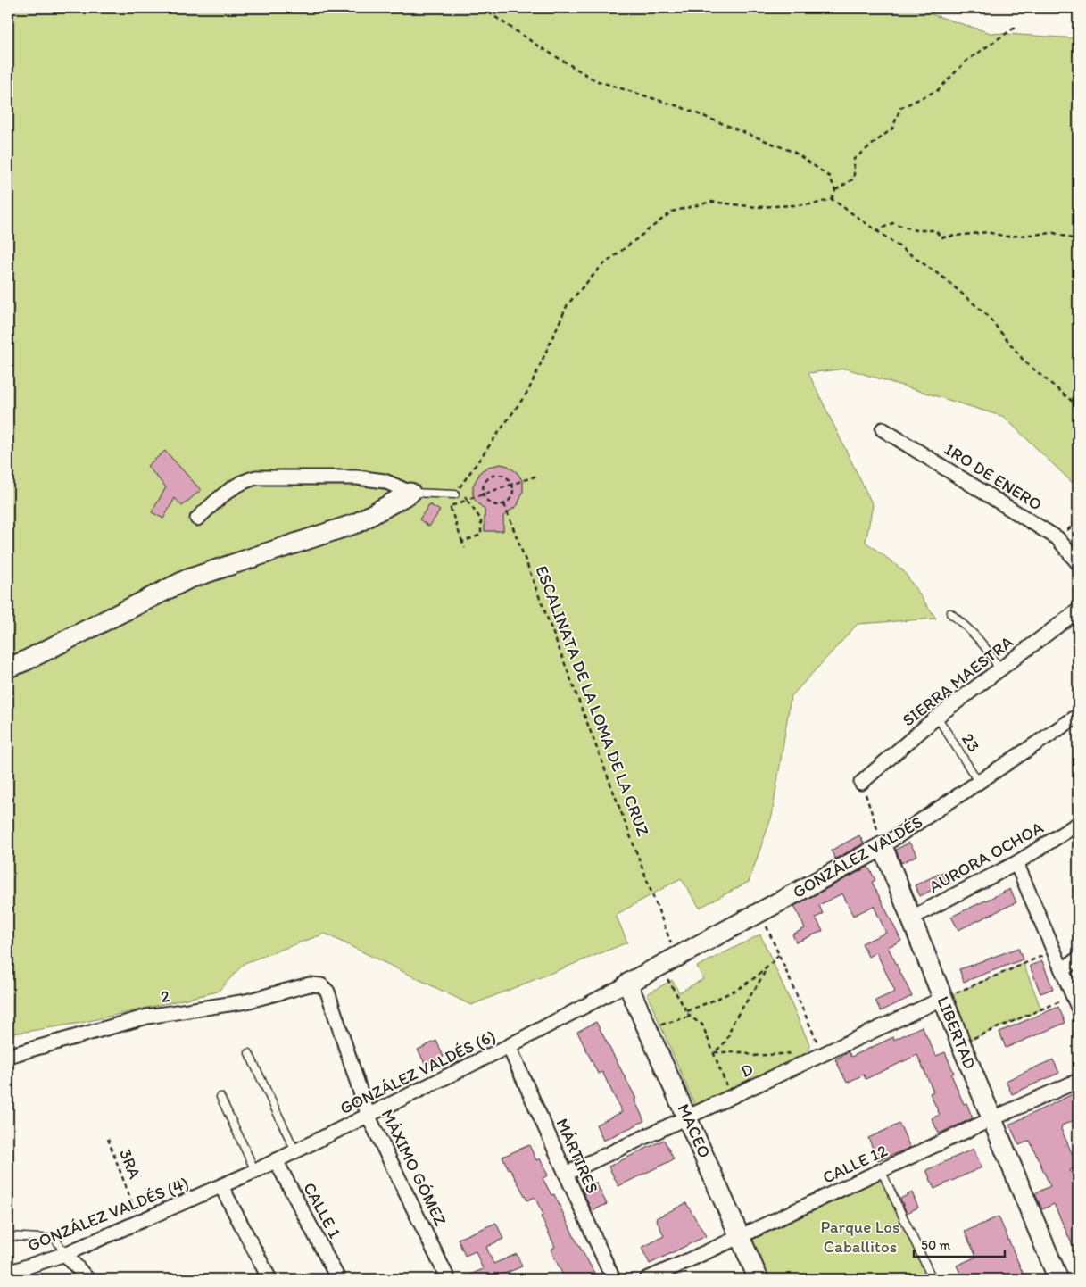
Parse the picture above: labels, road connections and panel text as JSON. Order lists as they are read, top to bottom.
{
  "streets": {
    "street": [
      "1RO DE ENERO",
      "SIERRA MAESTRA",
      "GONZÁLEZ VALDÉS",
      "AURORA OCHOA",
      "2",
      "LIBERTAD",
      "D",
      "GONZÁLEZ VALDÉS (6)",
      "MACEO",
      "MÁRTIRES",
      "CALLE 12",
      "MÁXIMO GÓMEZ",
      "CALLE 1",
      "GONZÁLEZ VALDÉS (4)"
    ],
    "lane": ["23"],
    "path": ["ESCALINATA DE LA LOMA DE LA CRUZ", "3RA"]
  },
  "crossings": [
    ["SIERRA MAESTRA", "23"],
    ["23", "GONZÁLEZ VALDÉS"],
    ["GONZÁLEZ VALDÉS", "LIBERTAD"],
    ["GONZÁLEZ VALDÉS", "GONZÁLEZ VALDÉS (6)"],
    ["GONZÁLEZ VALDÉS", "MACEO"],
    ["AURORA OCHOA", "LIBERTAD"],
    ["2", "MÁXIMO GÓMEZ"],
    ["LIBERTAD", "D"],
    ["LIBERTAD", "CALLE 12"],
    ["D", "MACEO"],
    ["D", "MÁRTIRES"],
    ["GONZÁLEZ VALDÉS (6)", "MACEO"],
    ["GONZÁLEZ VALDÉS (6)", "MÁRTIRES"],
    ["GONZÁLEZ VALDÉS (6)", "MÁXIMO GÓMEZ"],
    ["GONZÁLEZ VALDÉS (6)", "CALLE 1"],
    ["GONZÁLEZ VALDÉS (6)", "GONZÁLEZ VALDÉS (4)"],
    ["MACEO", "CALLE 12"],
    ["3RA", "GONZÁLEZ VALDÉS (4)"]
  ],
  "parks": ["Parque Los Caballitos"],
  "scale_bar": "50 m"
}
